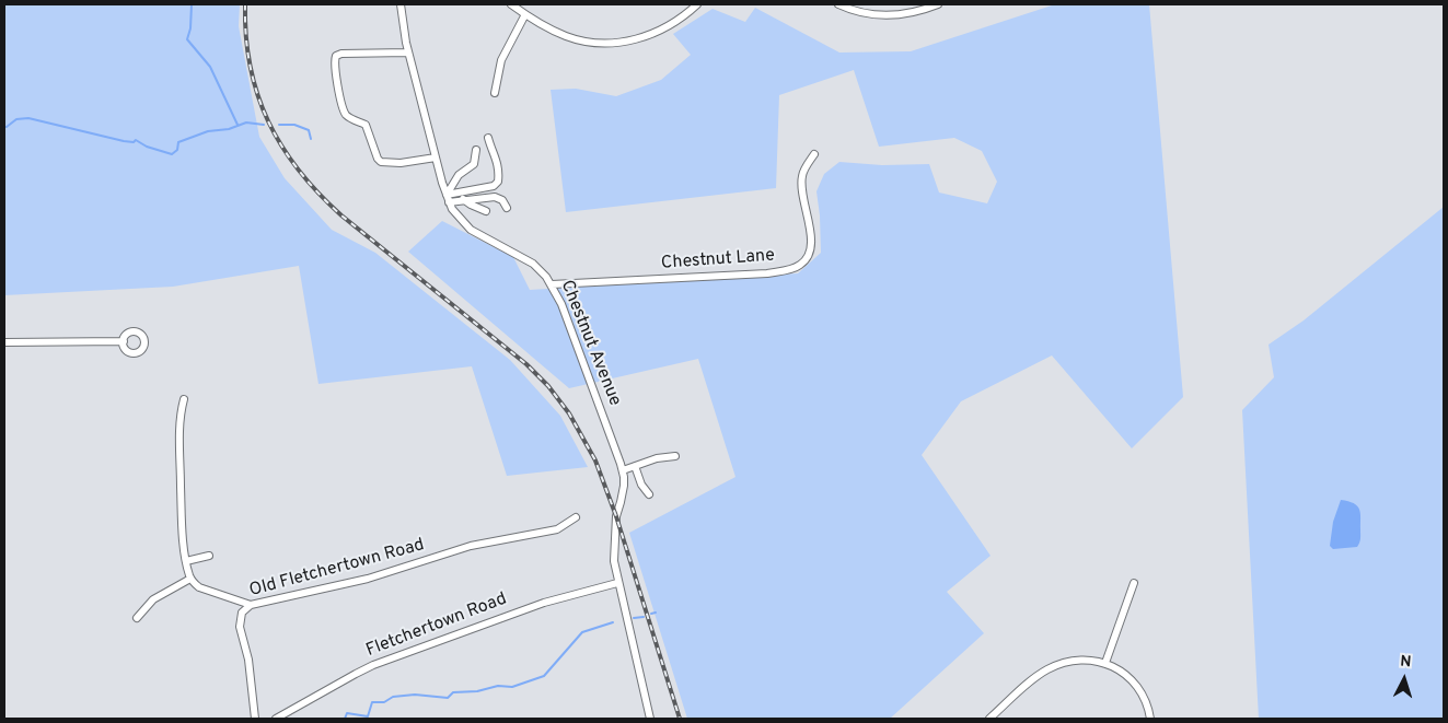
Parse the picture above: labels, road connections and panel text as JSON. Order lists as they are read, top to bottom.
{
  "streets": {
    "street": [
      "Chestnut Lane",
      "Chestnut Avenue",
      "Old Fletchertown Road",
      "Fletchertown Road"
    ]
  },
  "crossings": [
    ["Chestnut Lane", "Chestnut Avenue"],
    ["Chestnut Avenue", "Fletchertown Road"]
  ],
  "north": "top"
}
